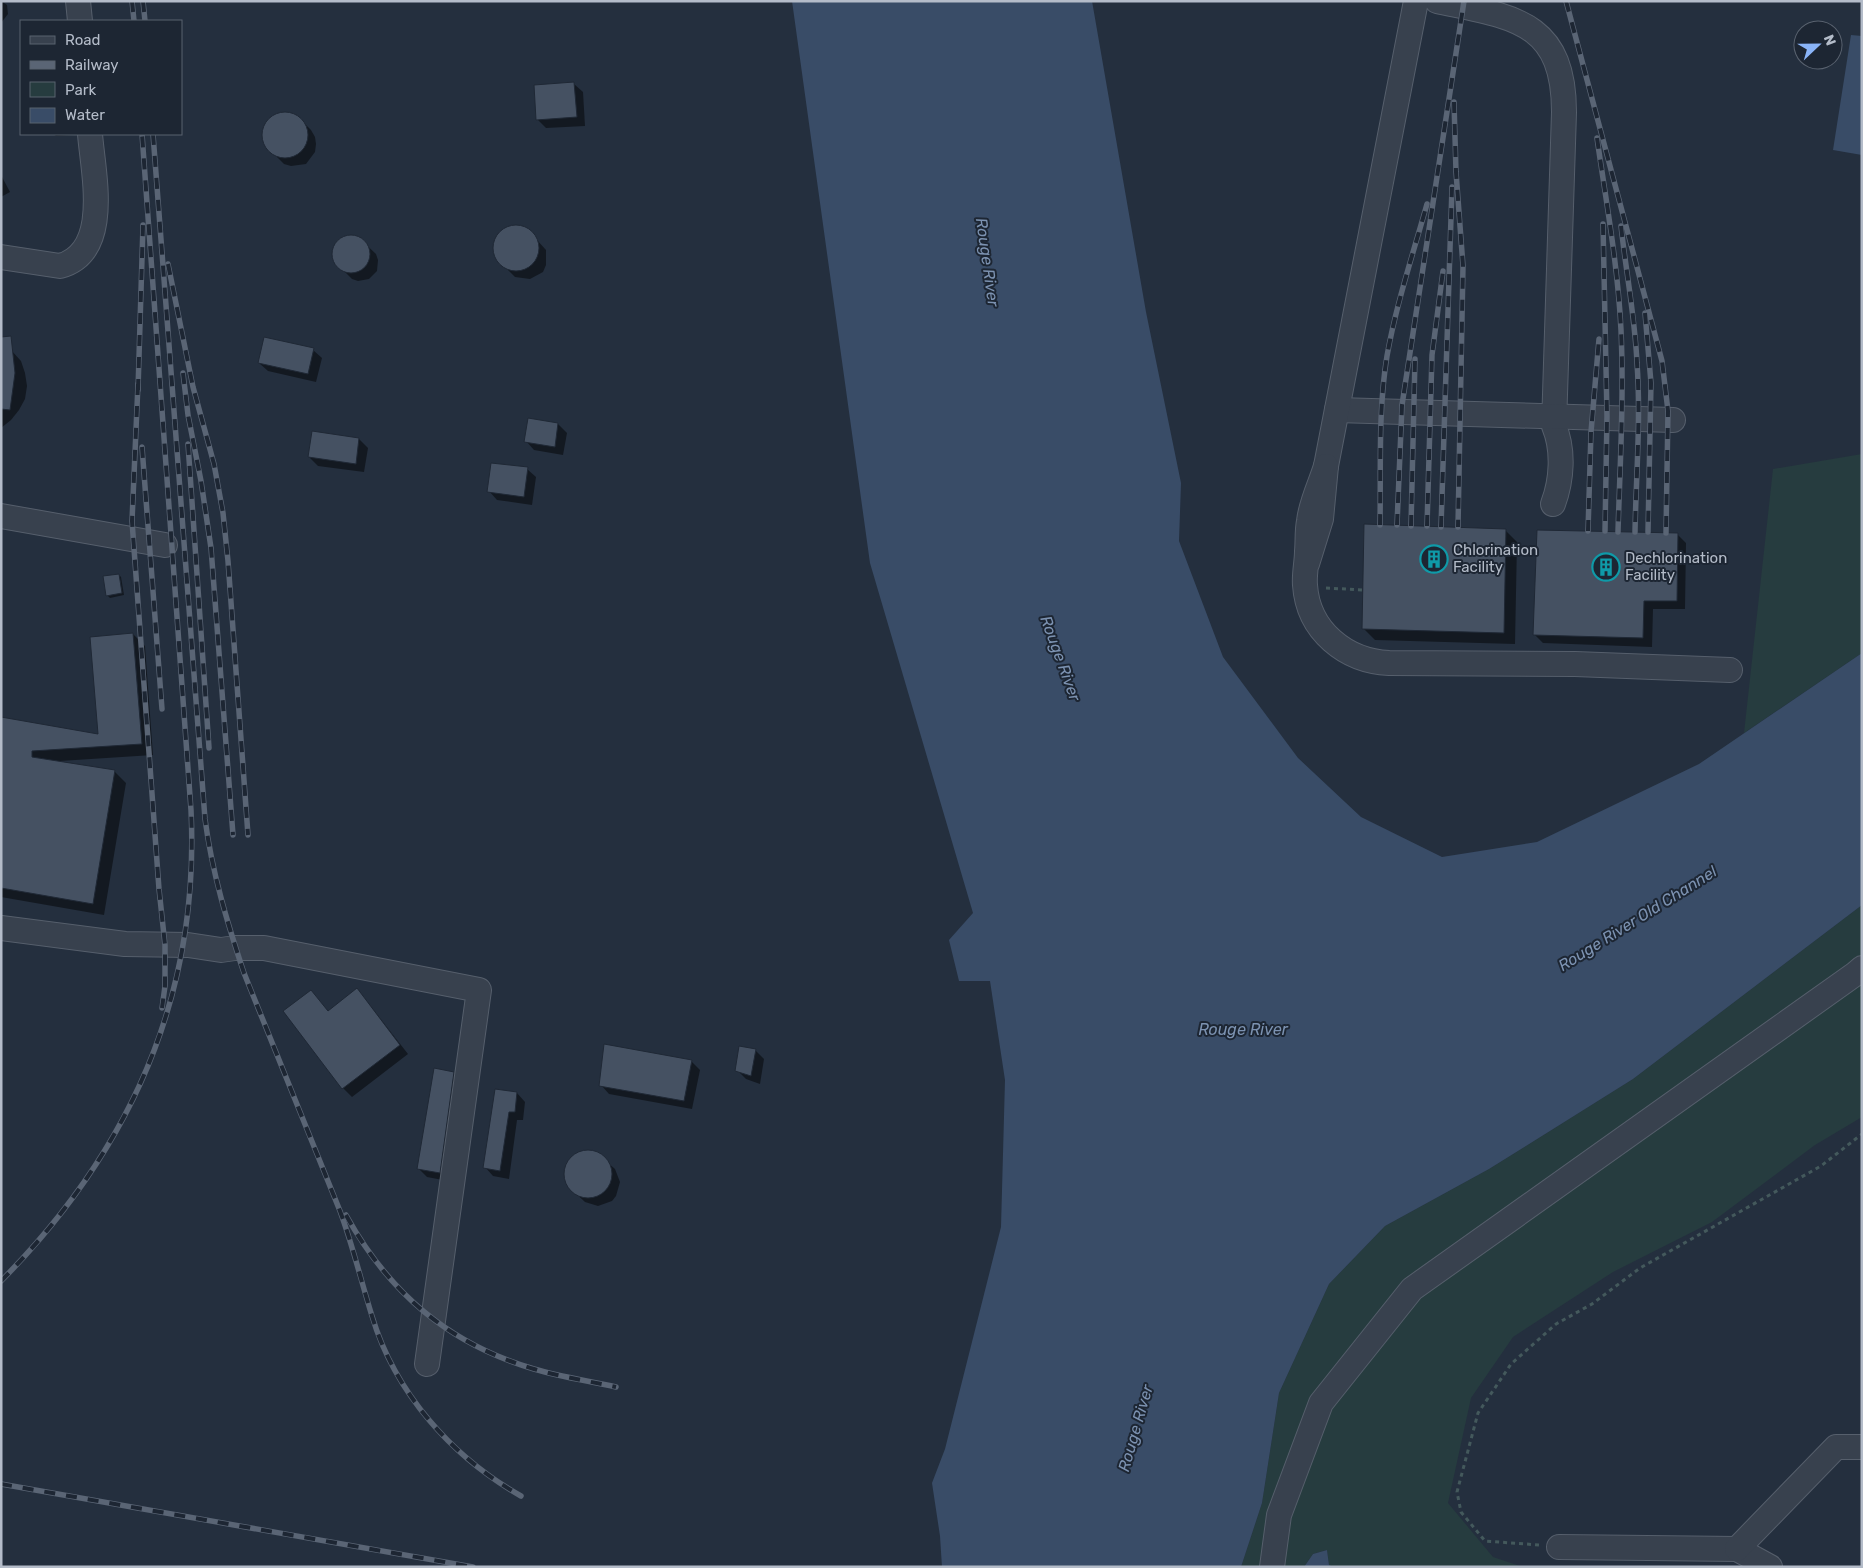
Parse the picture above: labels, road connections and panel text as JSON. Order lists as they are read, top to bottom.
{
  "water": ["Rouge River", "Rouge River Old Channel"],
  "places": {
    "building": ["Chlorination Facility", "Dechlorination Facility"]
  },
  "legend": [
    "Road",
    "Railway",
    "Park",
    "Water"
  ],
  "north": "right"
}
